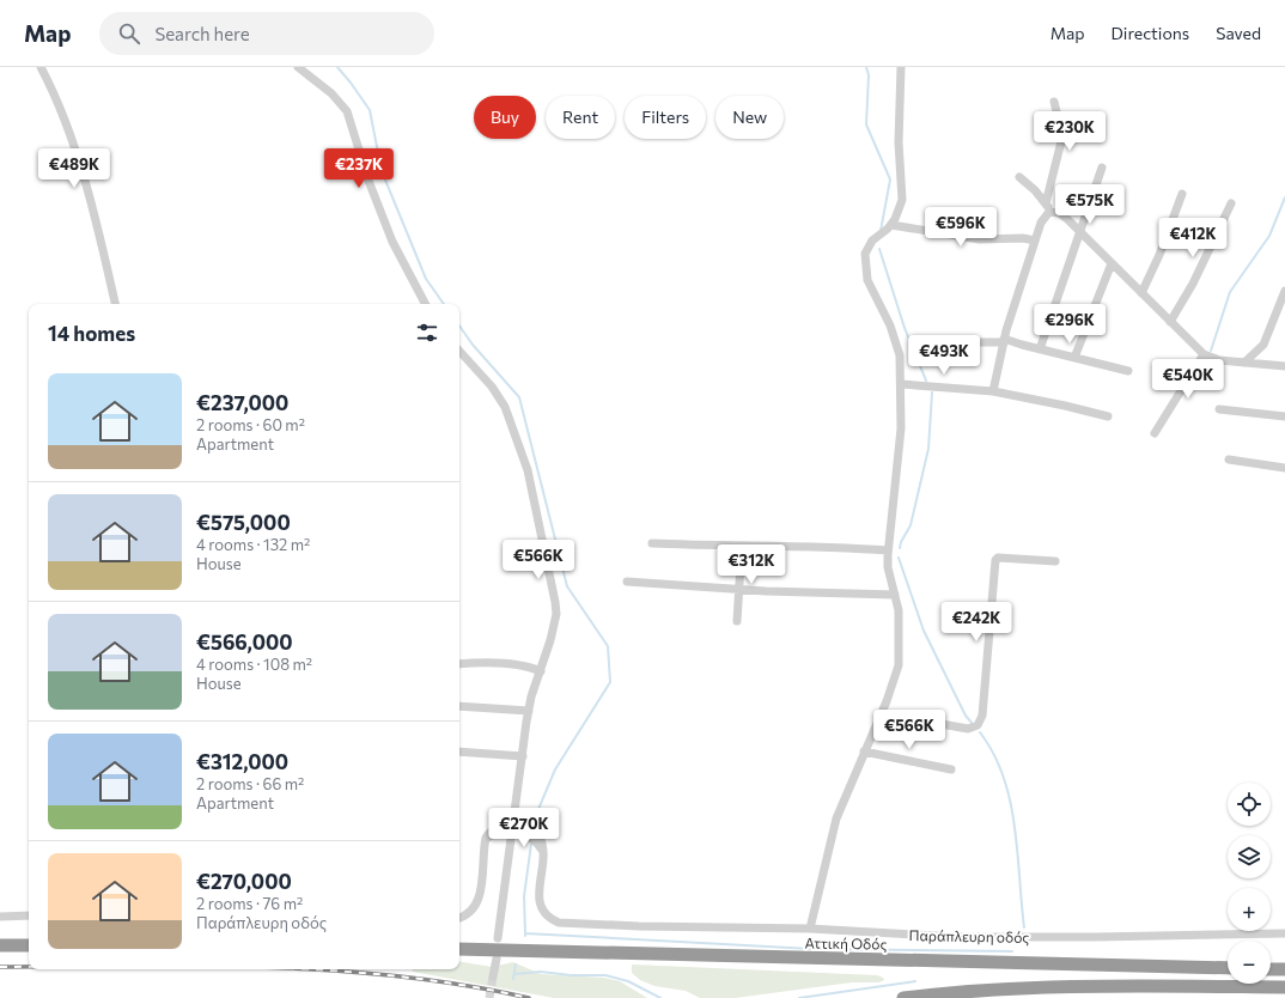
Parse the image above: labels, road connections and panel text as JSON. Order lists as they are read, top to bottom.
{
  "streets": {
    "highway": ["Αττική Οδός"],
    "street": ["Παράπλευρη οδός"]
  },
  "page": {
    "header": "Map",
    "search": "Search here",
    "nav": ["Map", "Directions", "Saved"],
    "chip": [
      "Buy",
      "Rent",
      "Filters",
      "New"
    ],
    "price": [
      "€230K",
      "€489K",
      "€237K",
      "€575K",
      "€596K",
      "€412K",
      "€296K",
      "€493K",
      "€540K",
      "€566K",
      "€312K",
      "€242K",
      "€566K",
      "€270K"
    ],
    "heading": "14 homes",
    "list": [
      {
        "name": "€237,000",
        "note": "2 rooms · 60 m² · Apartment"
      },
      {
        "name": "€575,000",
        "note": "4 rooms · 132 m² · House"
      },
      {
        "name": "€566,000",
        "note": "4 rooms · 108 m² · House"
      },
      {
        "name": "€312,000",
        "note": "2 rooms · 66 m² · Apartment"
      },
      {
        "name": "€270,000",
        "note": "2 rooms · 76 m² · Παράπλευρη οδός"
      }
    ],
    "map_buttons": ["+", "−"]
  }
}
